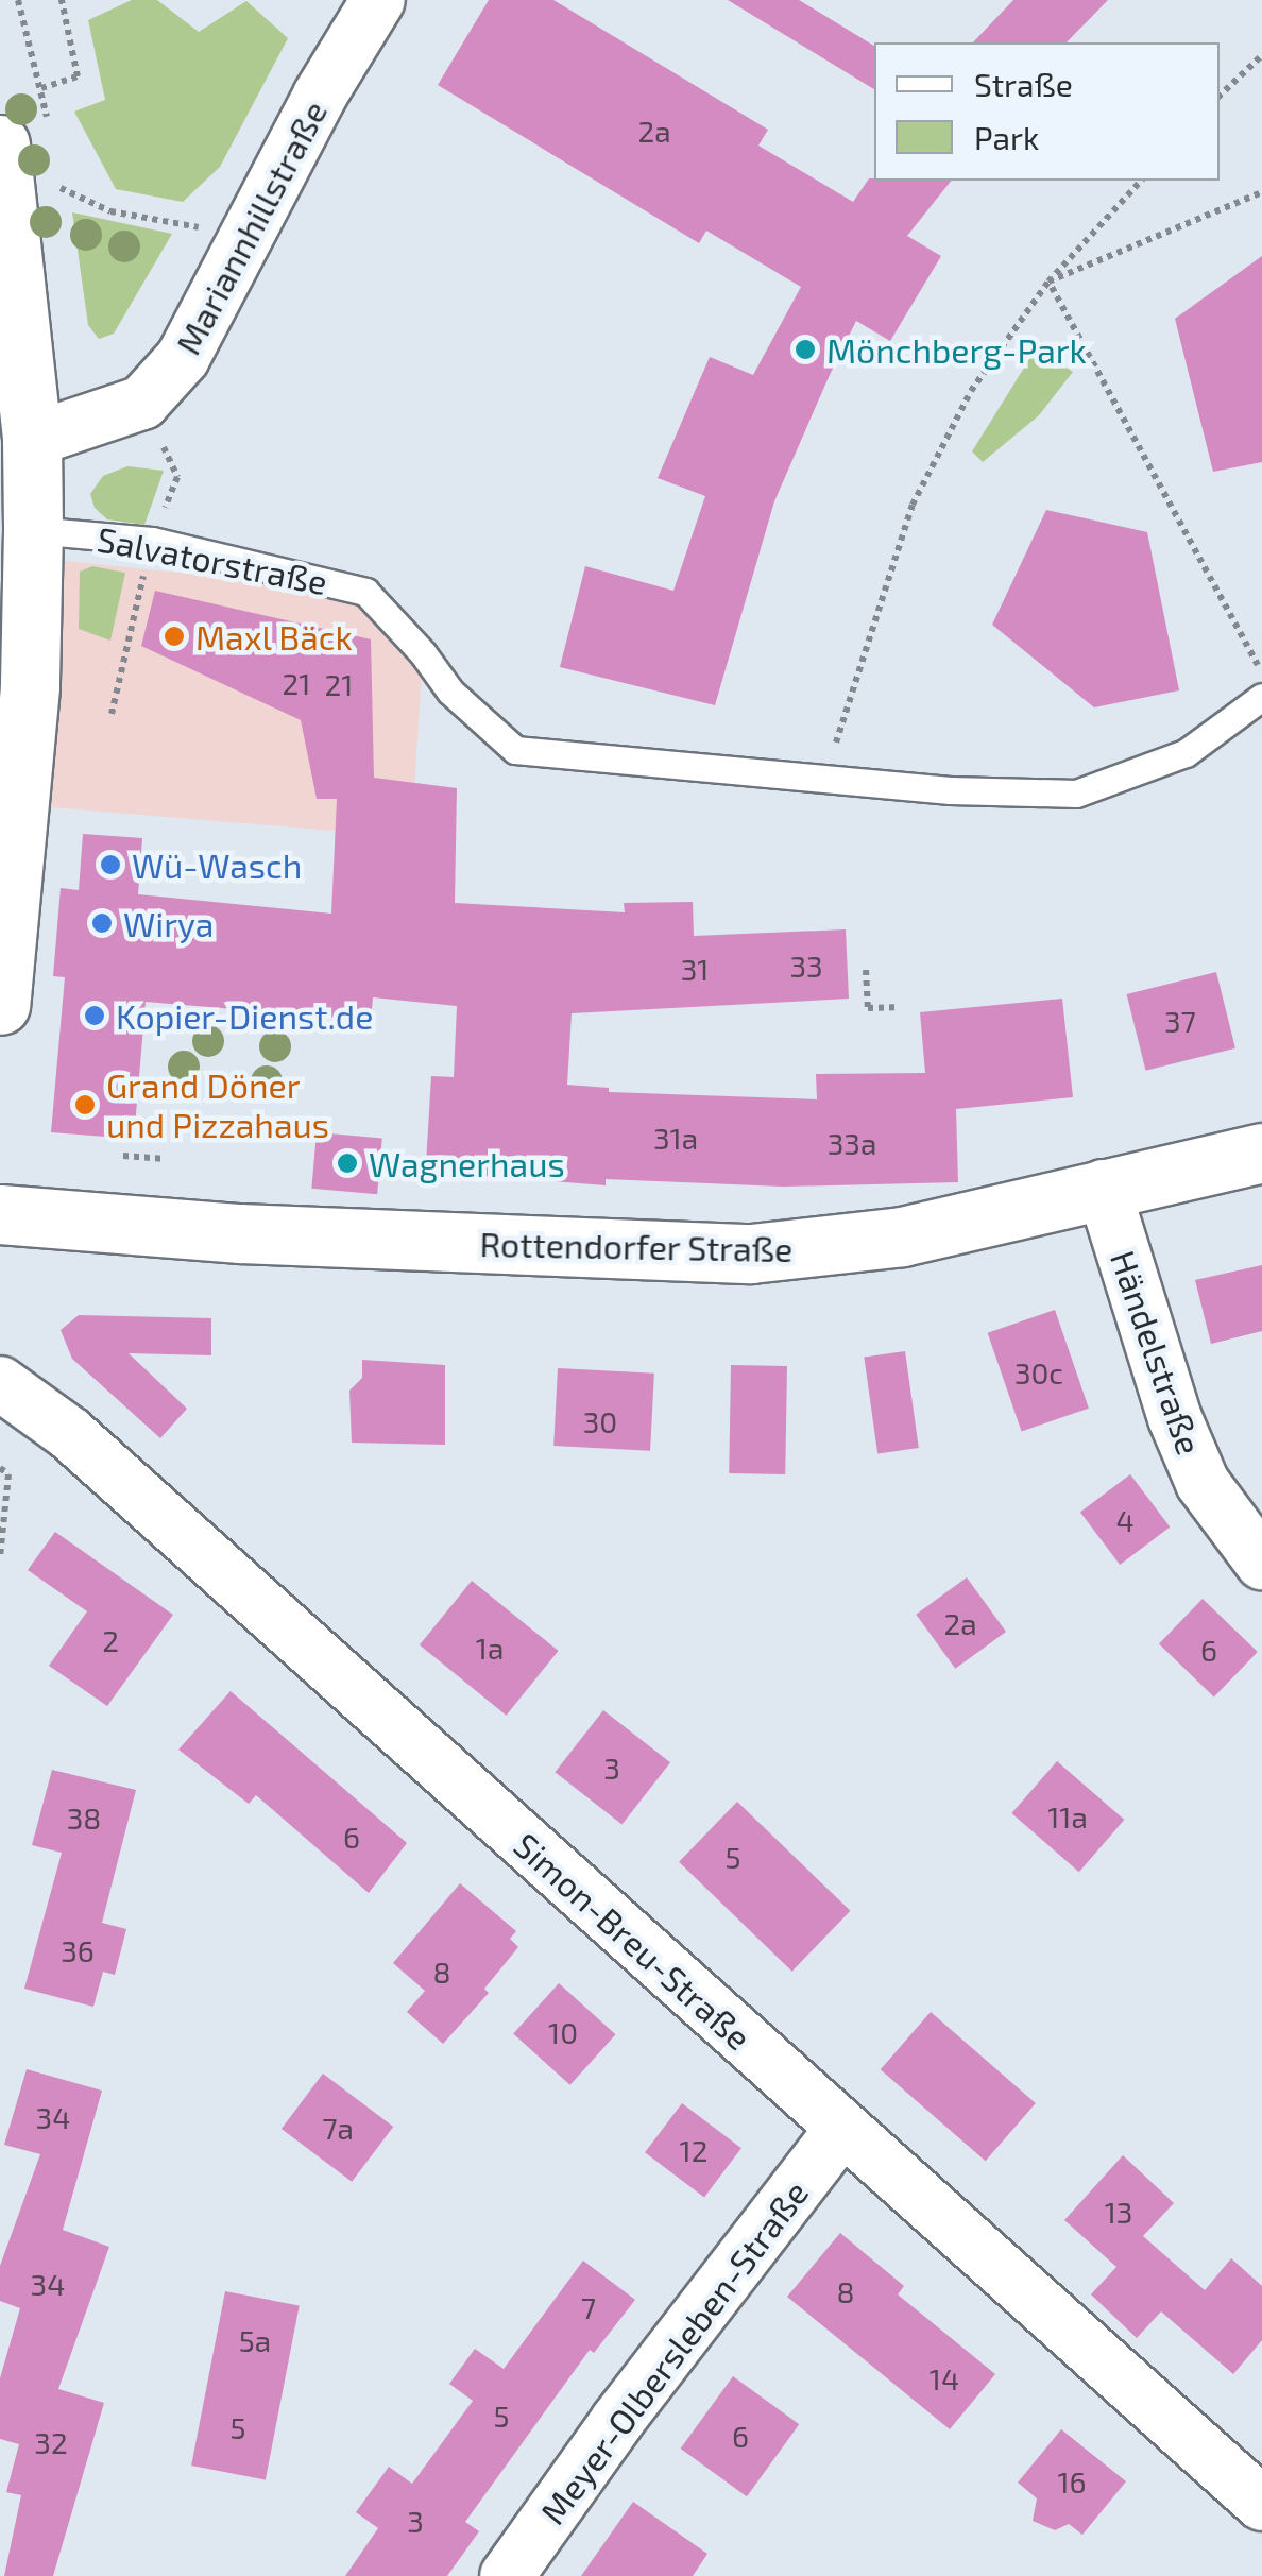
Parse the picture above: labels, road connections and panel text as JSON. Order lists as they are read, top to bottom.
{
  "streets": {
    "street": [
      "Mariannhillstraße",
      "Rottendorfer Straße",
      "Händelstraße",
      "Simon-Breu-Straße",
      "Meyer-Olbersleben-Straße"
    ],
    "lane": ["Salvatorstraße"]
  },
  "crossings": [
    ["Rottendorfer Straße", "Händelstraße"],
    ["Simon-Breu-Straße", "Meyer-Olbersleben-Straße"]
  ],
  "places": [
    "Mönchberg-Park",
    "Maxl Bäck",
    "Wü-Wasch",
    "Wirya",
    "Kopier-Dienst.de",
    "Grand Döner und Pizzahaus",
    "Wagnerhaus"
  ],
  "house_numbers": [
    "2a",
    "21",
    "21",
    "33",
    "31",
    "37",
    "31a",
    "33a",
    "30c",
    "30",
    "4",
    "2a",
    "2",
    "1a",
    "6",
    "3",
    "11a",
    "38",
    "6",
    "5",
    "36",
    "8",
    "10",
    "34",
    "7a",
    "12",
    "13",
    "34",
    "8",
    "7",
    "5a",
    "14",
    "5",
    "5",
    "6",
    "32",
    "16",
    "3"
  ],
  "legend": ["Straße", "Park"]
}
